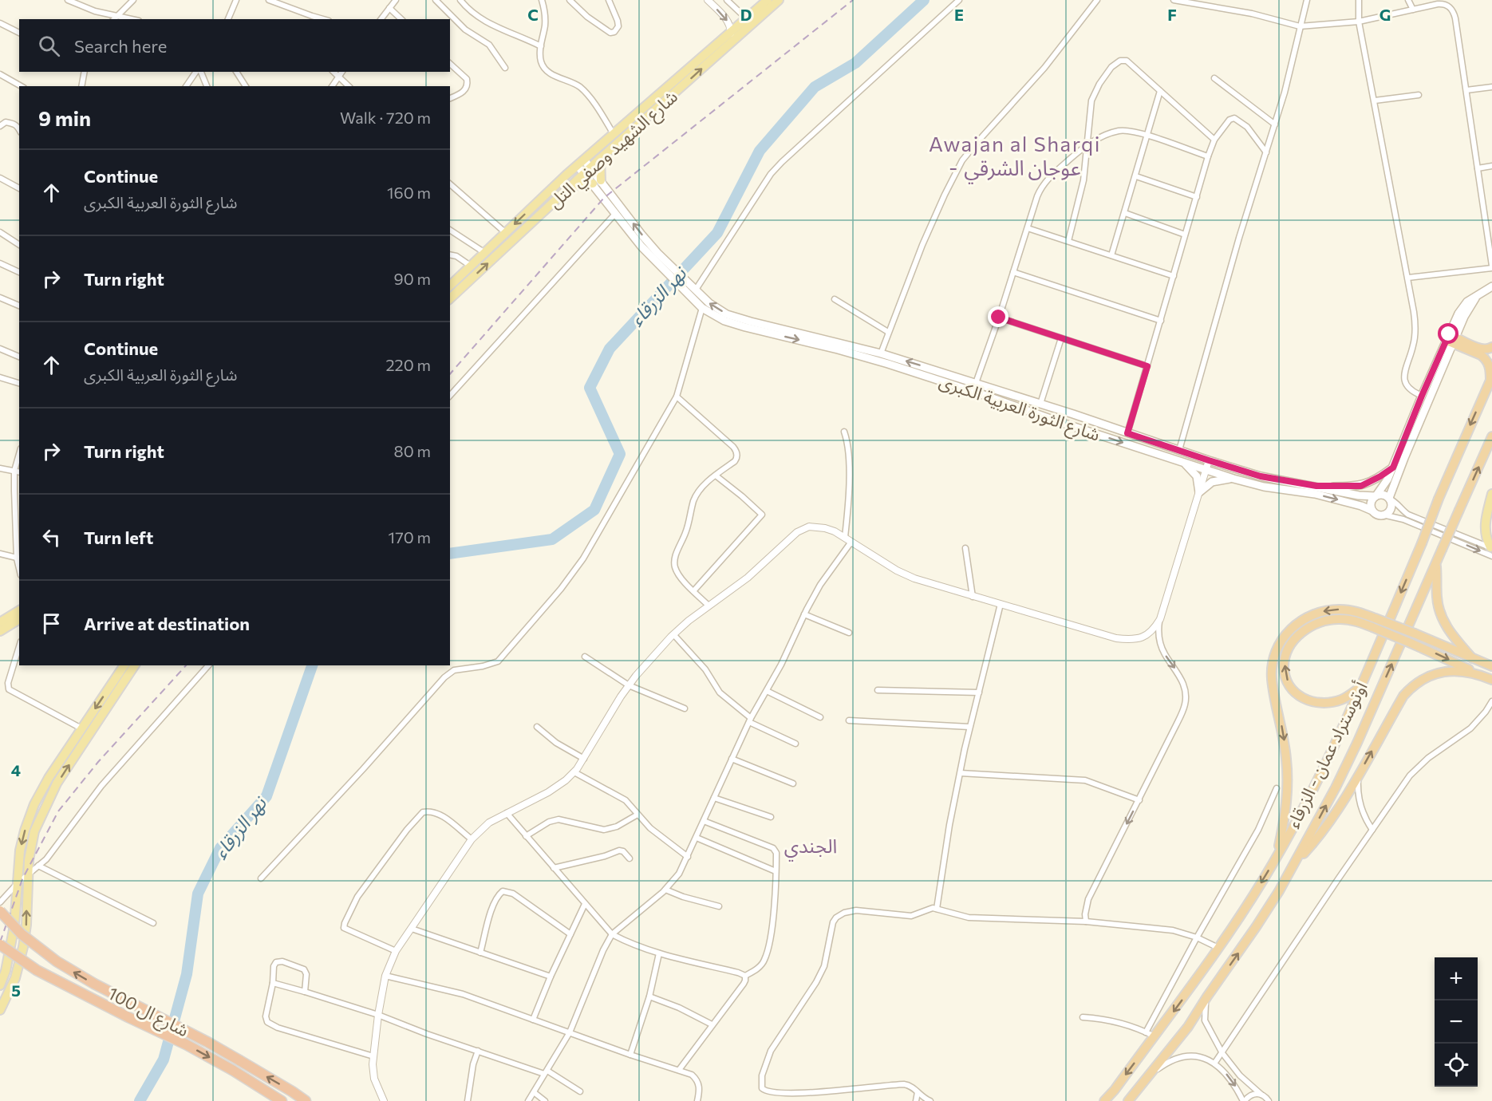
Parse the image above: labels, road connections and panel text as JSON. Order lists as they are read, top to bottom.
{
  "streets": {
    "highway": ["أوتوستراد عمان - الزرقاء", "شارع ال 100"],
    "main road": ["شارع الشهيد وصفي التل", "شارع الثورة العربية الكبرى"]
  },
  "districts": ["Awajan al Sharqi - عوجان الشرقي", "الجندي"],
  "water": ["نهر الزرقاء"],
  "page": {
    "search": "Search here",
    "heading": ["9 min", "Walk · 720 m"],
    "list": [
      ["Continue", "شارع الثورة العربية الكبرى", "160 m"],
      ["Turn right", "90 m"],
      ["Continue", "شارع الثورة العربية الكبرى", "220 m"],
      ["Turn right", "80 m"],
      ["Turn left", "170 m"],
      "Arrive at destination"
    ],
    "map_buttons": ["+", "−"]
  },
  "grid": {
    "columns": [
      "C",
      "D",
      "E",
      "F",
      "G"
    ],
    "rows": ["4", "5"]
  }
}
